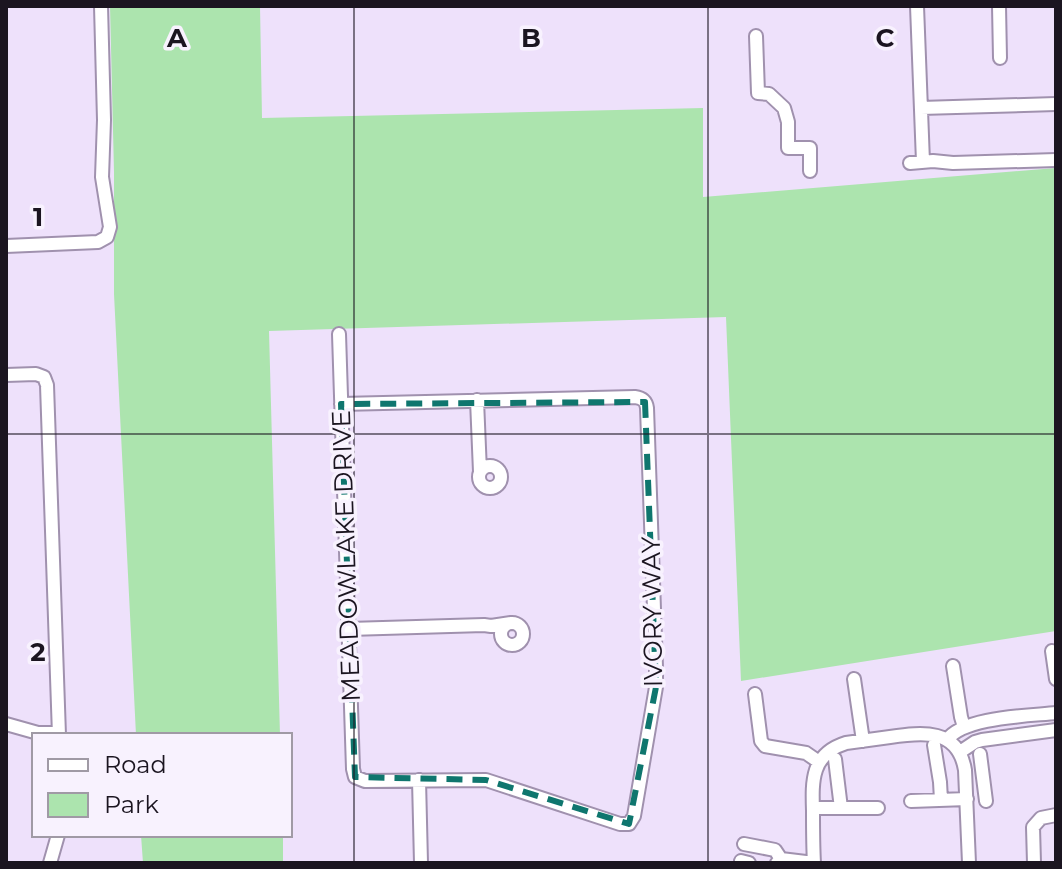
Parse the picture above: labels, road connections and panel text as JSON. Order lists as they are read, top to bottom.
{
  "streets": {
    "street": ["MEADOWLAKE DRIVE", "IVORY WAY"]
  },
  "crossings": [
    ["MEADOWLAKE DRIVE", "IVORY WAY"]
  ],
  "legend": ["Road", "Park"],
  "grid": {
    "columns": ["A", "B", "C"],
    "rows": ["1", "2"]
  }
}
